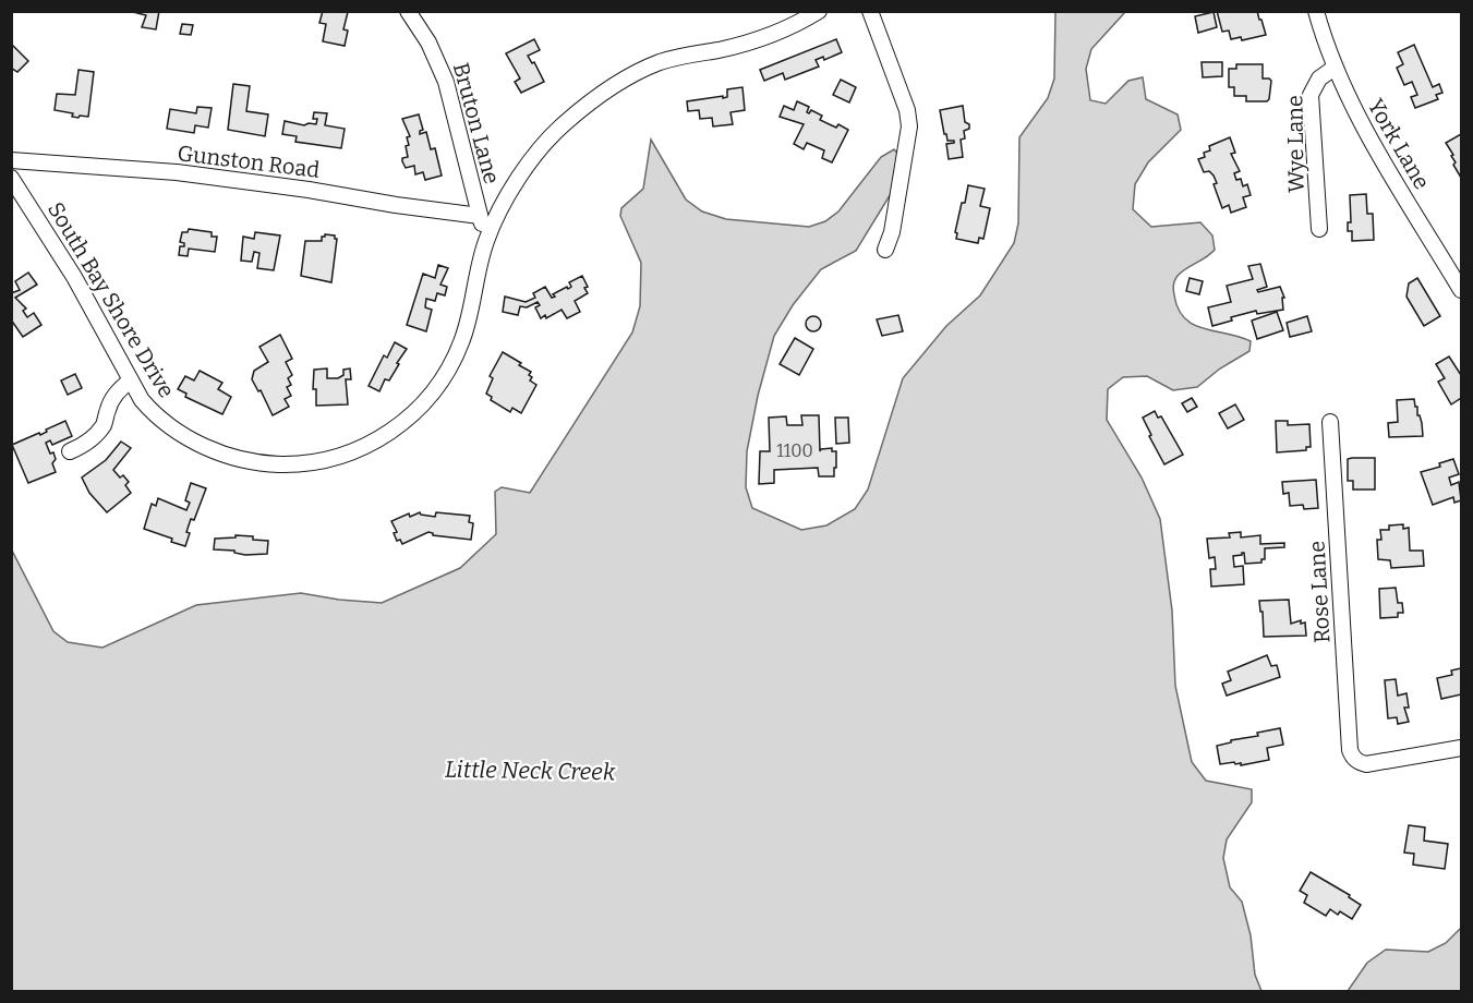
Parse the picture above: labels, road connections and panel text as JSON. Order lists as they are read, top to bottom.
{
  "streets": {
    "street": [
      "Bruton Lane",
      "Wye Lane",
      "York Lane",
      "Gunston Road",
      "South Bay Shore Drive",
      "Rose Lane"
    ]
  },
  "crossings": [
    ["Bruton Lane", "Gunston Road"],
    ["Bruton Lane", "South Bay Shore Drive"],
    ["Wye Lane", "York Lane"]
  ],
  "water": ["Little Neck Creek"],
  "house_numbers": ["1100"]
}
